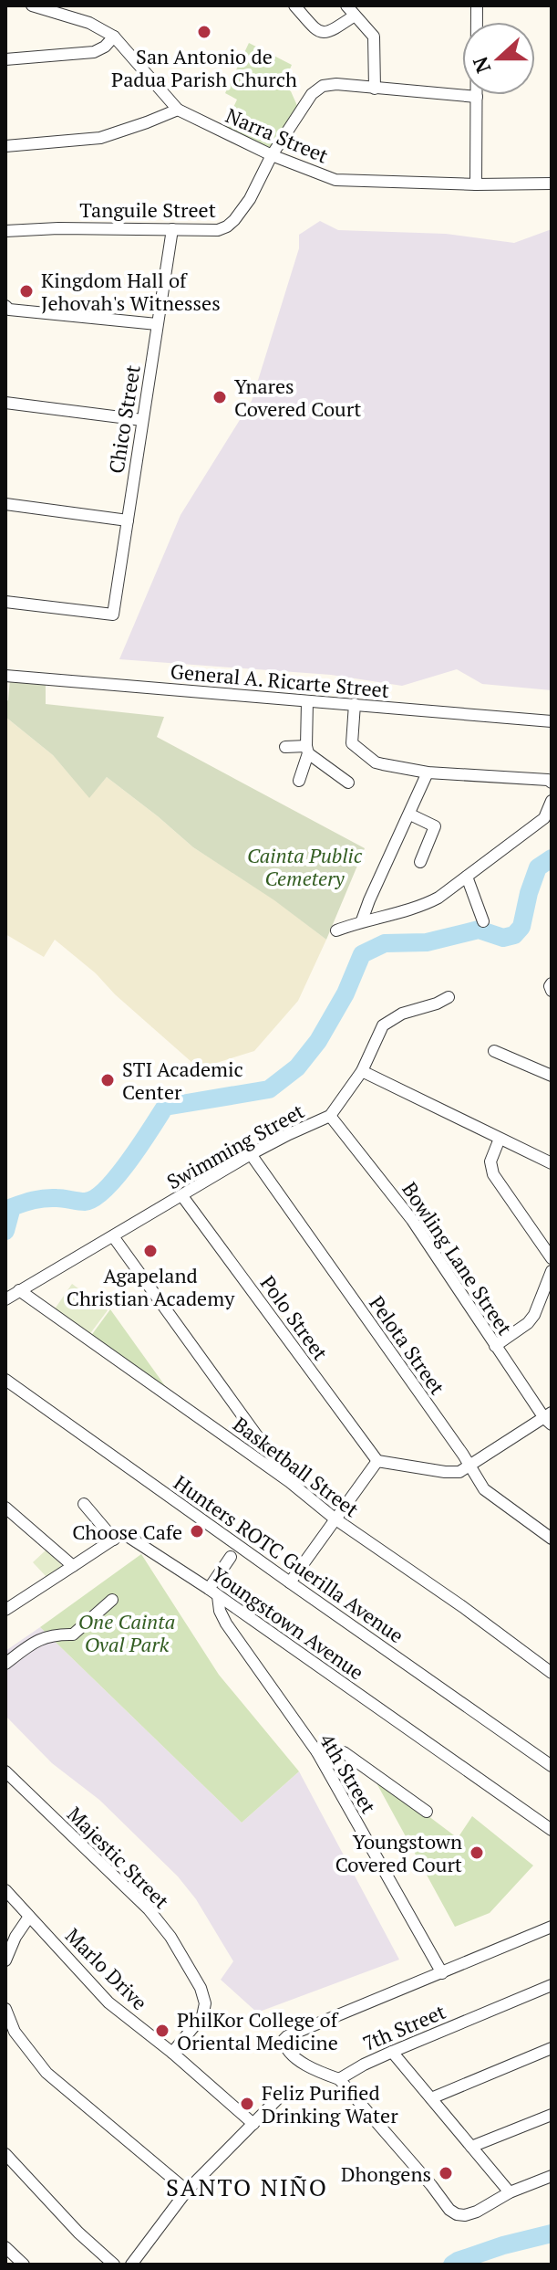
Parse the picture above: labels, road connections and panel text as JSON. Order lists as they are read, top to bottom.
{
  "streets": {
    "street": [
      "Narra Street",
      "Tanguile Street",
      "Chico Street",
      "General A. Ricarte Street",
      "Swimming Street",
      "Bowling Lane Street",
      "Polo Street",
      "Pelota Street",
      "Basketball Street",
      "Hunters ROTC Guerilla Avenue",
      "Youngstown Avenue",
      "4th Street",
      "Majestic Street",
      "Marlo Drive",
      "7th Street"
    ]
  },
  "crossings": [
    ["Narra Street", "Tanguile Street"],
    ["Tanguile Street", "Chico Street"],
    ["Swimming Street", "Bowling Lane Street"],
    ["Swimming Street", "Polo Street"],
    ["Swimming Street", "Pelota Street"],
    ["Swimming Street", "Basketball Street"],
    ["Youngstown Avenue", "4th Street"],
    ["Majestic Street", "Marlo Drive"]
  ],
  "districts": ["SANTO NIÑO"],
  "parks": ["Cainta Public Cemetery", "One Cainta Oval Park"],
  "places": [
    "San Antonio de Padua Parish Church",
    "Kingdom Hall of Jehovah's Witnesses",
    "Ynares Covered Court",
    "STI Academic Center",
    "Agapeland Christian Academy",
    "Choose Cafe",
    "Youngstown Covered Court",
    "PhilKor College of Oriental Medicine",
    "Feliz Purified Drinking Water",
    "Dhongens"
  ],
  "north": "left"
}
